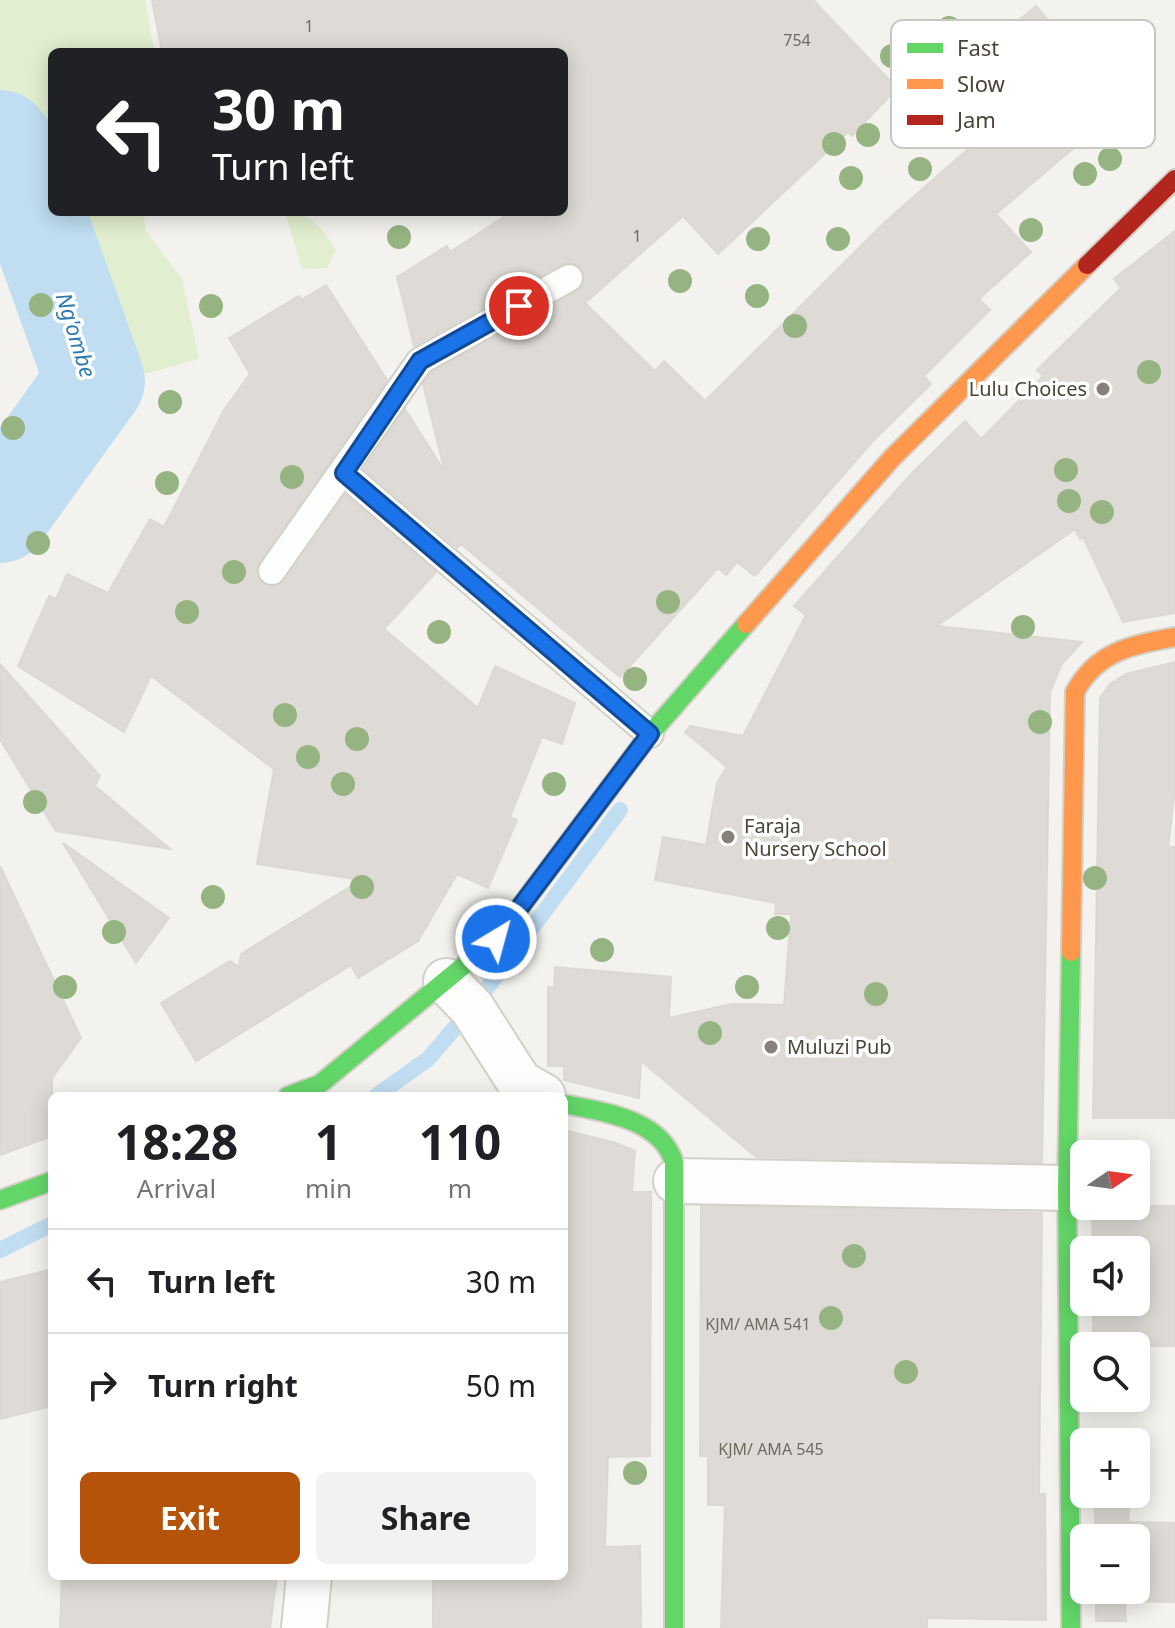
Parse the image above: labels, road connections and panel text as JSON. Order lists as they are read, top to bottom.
{
  "water": ["Ng'ombe"],
  "places": ["Lulu Choices", "Faraja Nursery School", "Muluzi Pub"],
  "house_numbers": [
    "1",
    "754",
    "1",
    "KJM/ AMA 541",
    "KJM/ AMA 545"
  ],
  "legend": ["Fast", "Slow", "Jam"],
  "north": "right",
  "page": {
    "turn": ["30 m", "Turn left"],
    "eta": [
      "18:28",
      "Arrival",
      "1",
      "min",
      "110",
      "m"
    ],
    "map_buttons": ["+", "−"],
    "list": [
      {
        "name": "Turn left",
        "value": "30 m"
      },
      {
        "name": "Turn right",
        "value": "50 m"
      }
    ],
    "buttons": ["Exit", "Share"]
  }
}
